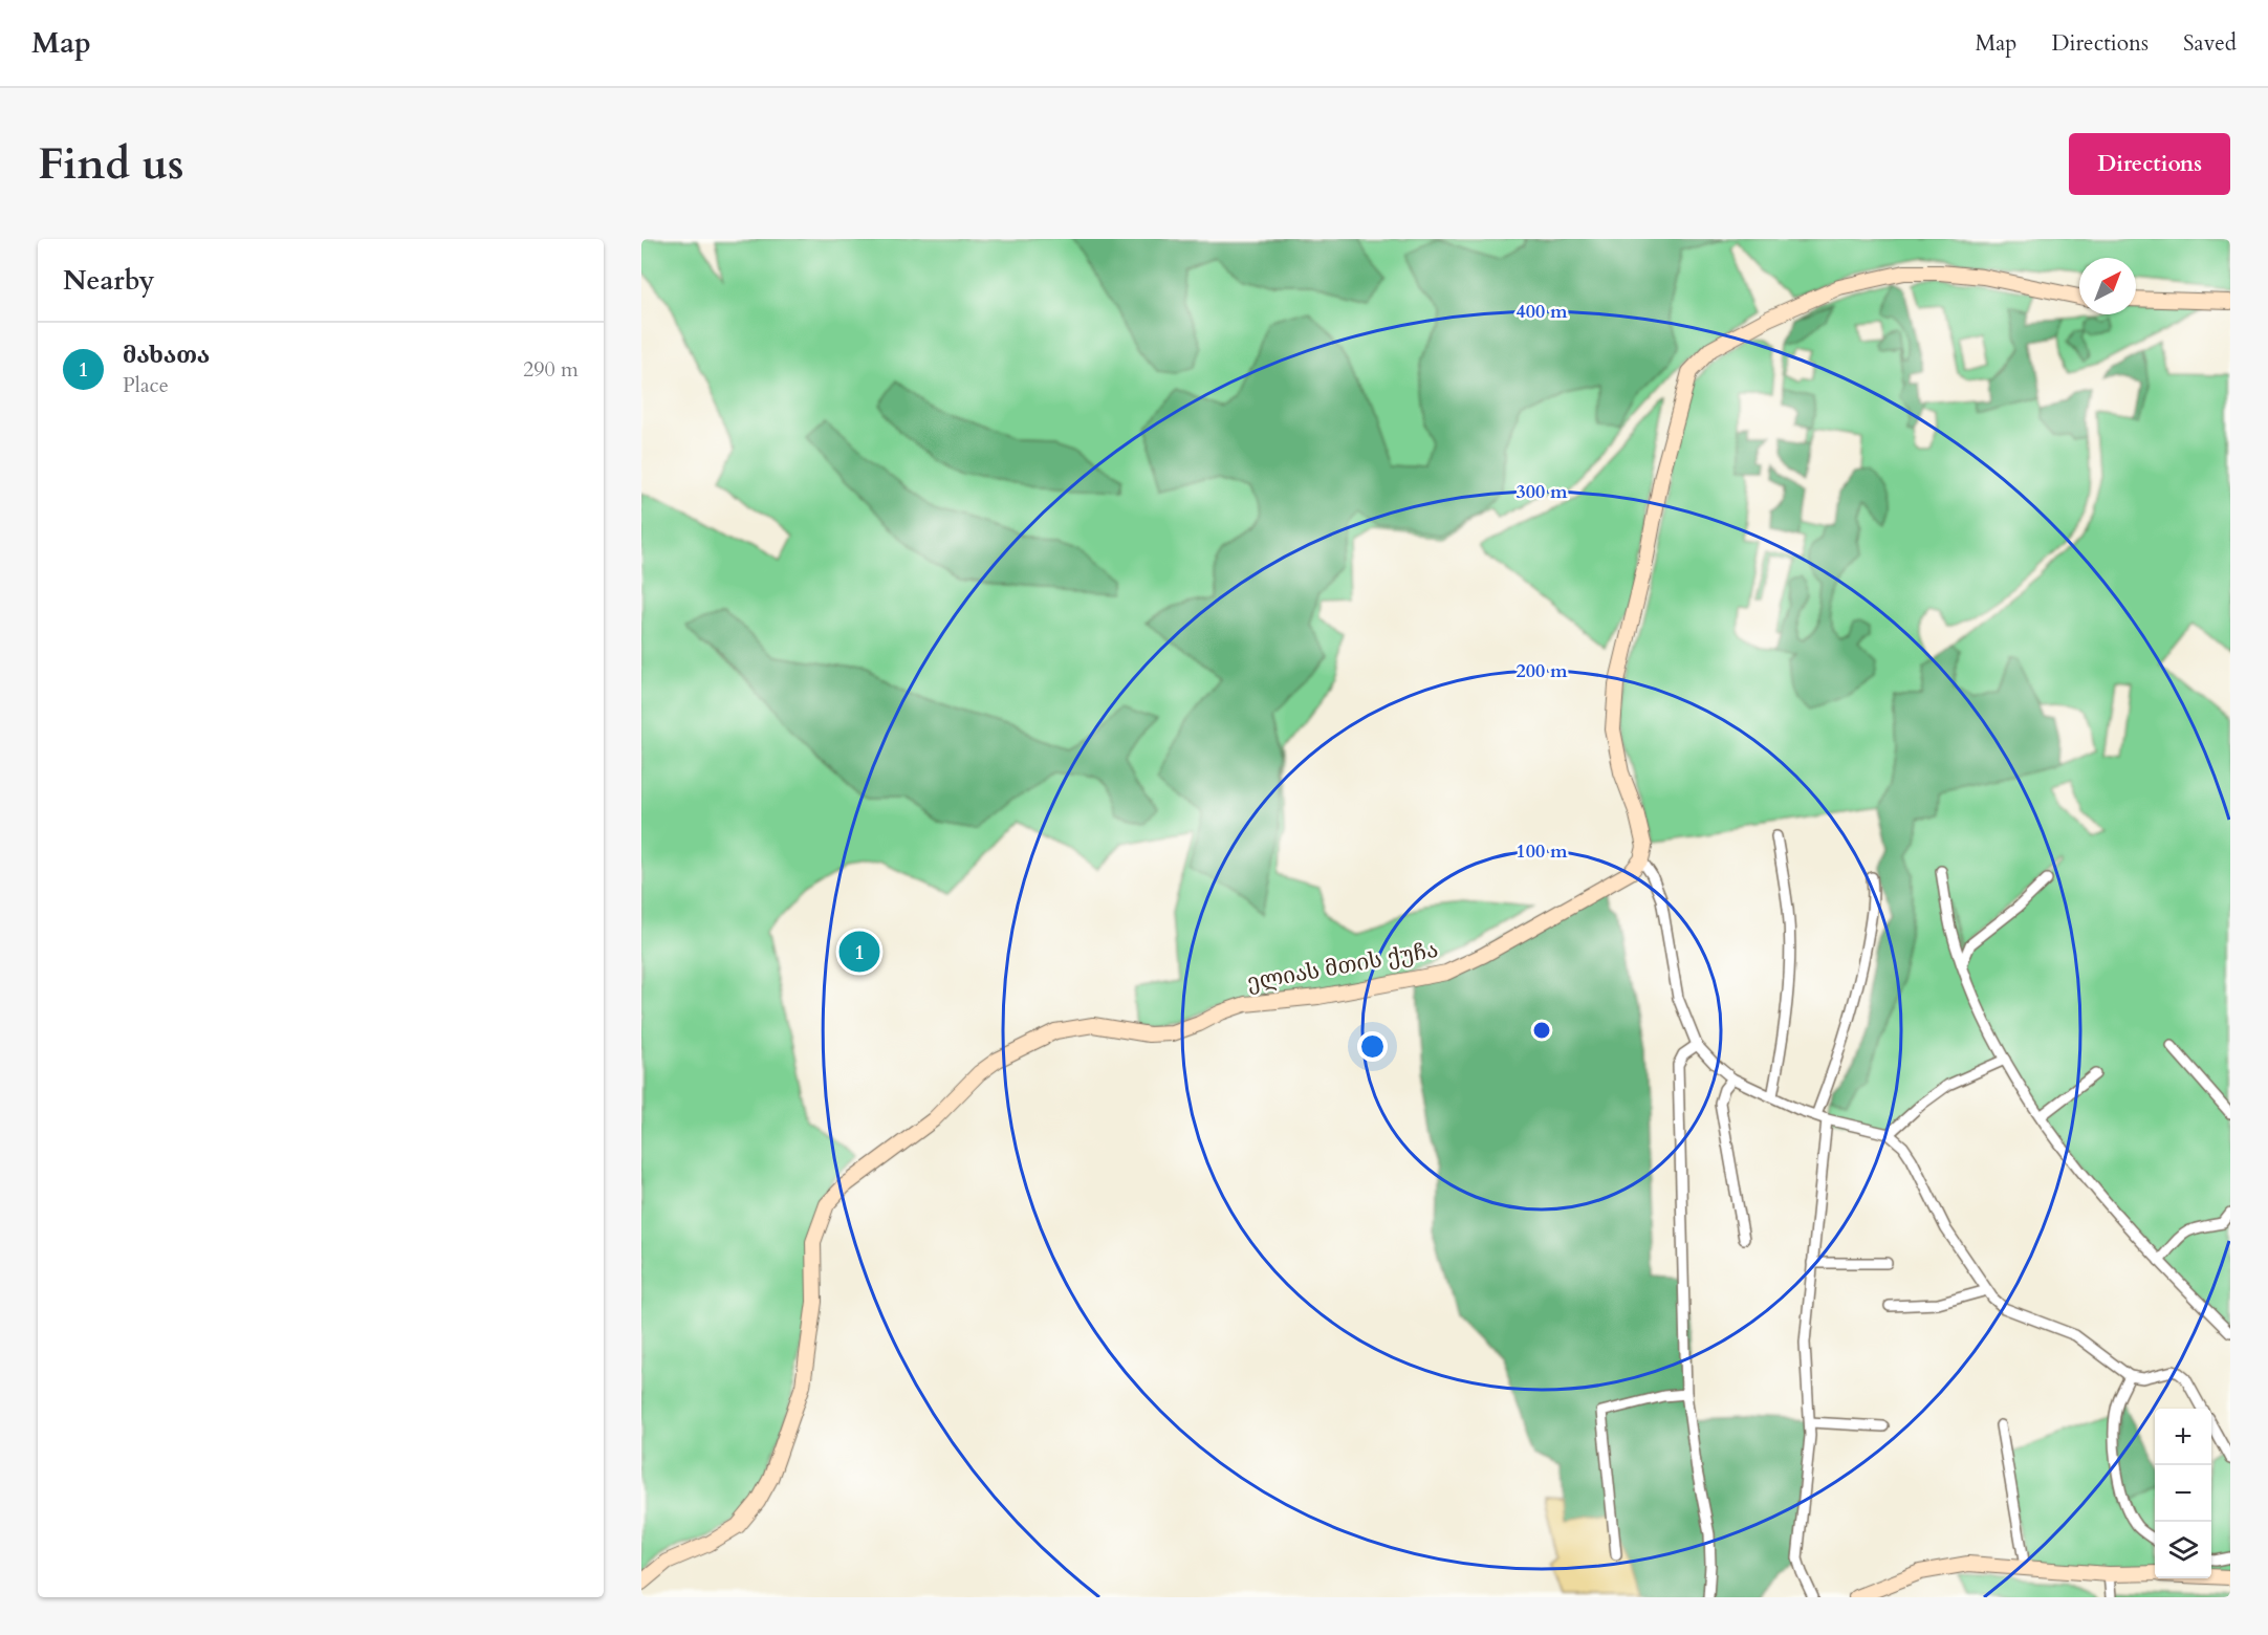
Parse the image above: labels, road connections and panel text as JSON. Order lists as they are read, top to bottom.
{
  "streets": {
    "street": ["ელიას მთის ქუჩა"]
  },
  "north": "top right",
  "page": {
    "header": "Map",
    "nav": ["Map", "Directions", "Saved"],
    "buttons": "Directions",
    "title": "Find us",
    "heading": "Nearby",
    "list": [
      {
        "mark": "1",
        "name": "მახათა",
        "note": "Place",
        "value": "290 m"
      }
    ],
    "pins": "1",
    "map_buttons": ["+", "−"]
  },
  "rings": [
    "400 m",
    "300 m",
    "200 m",
    "100 m"
  ]
}
